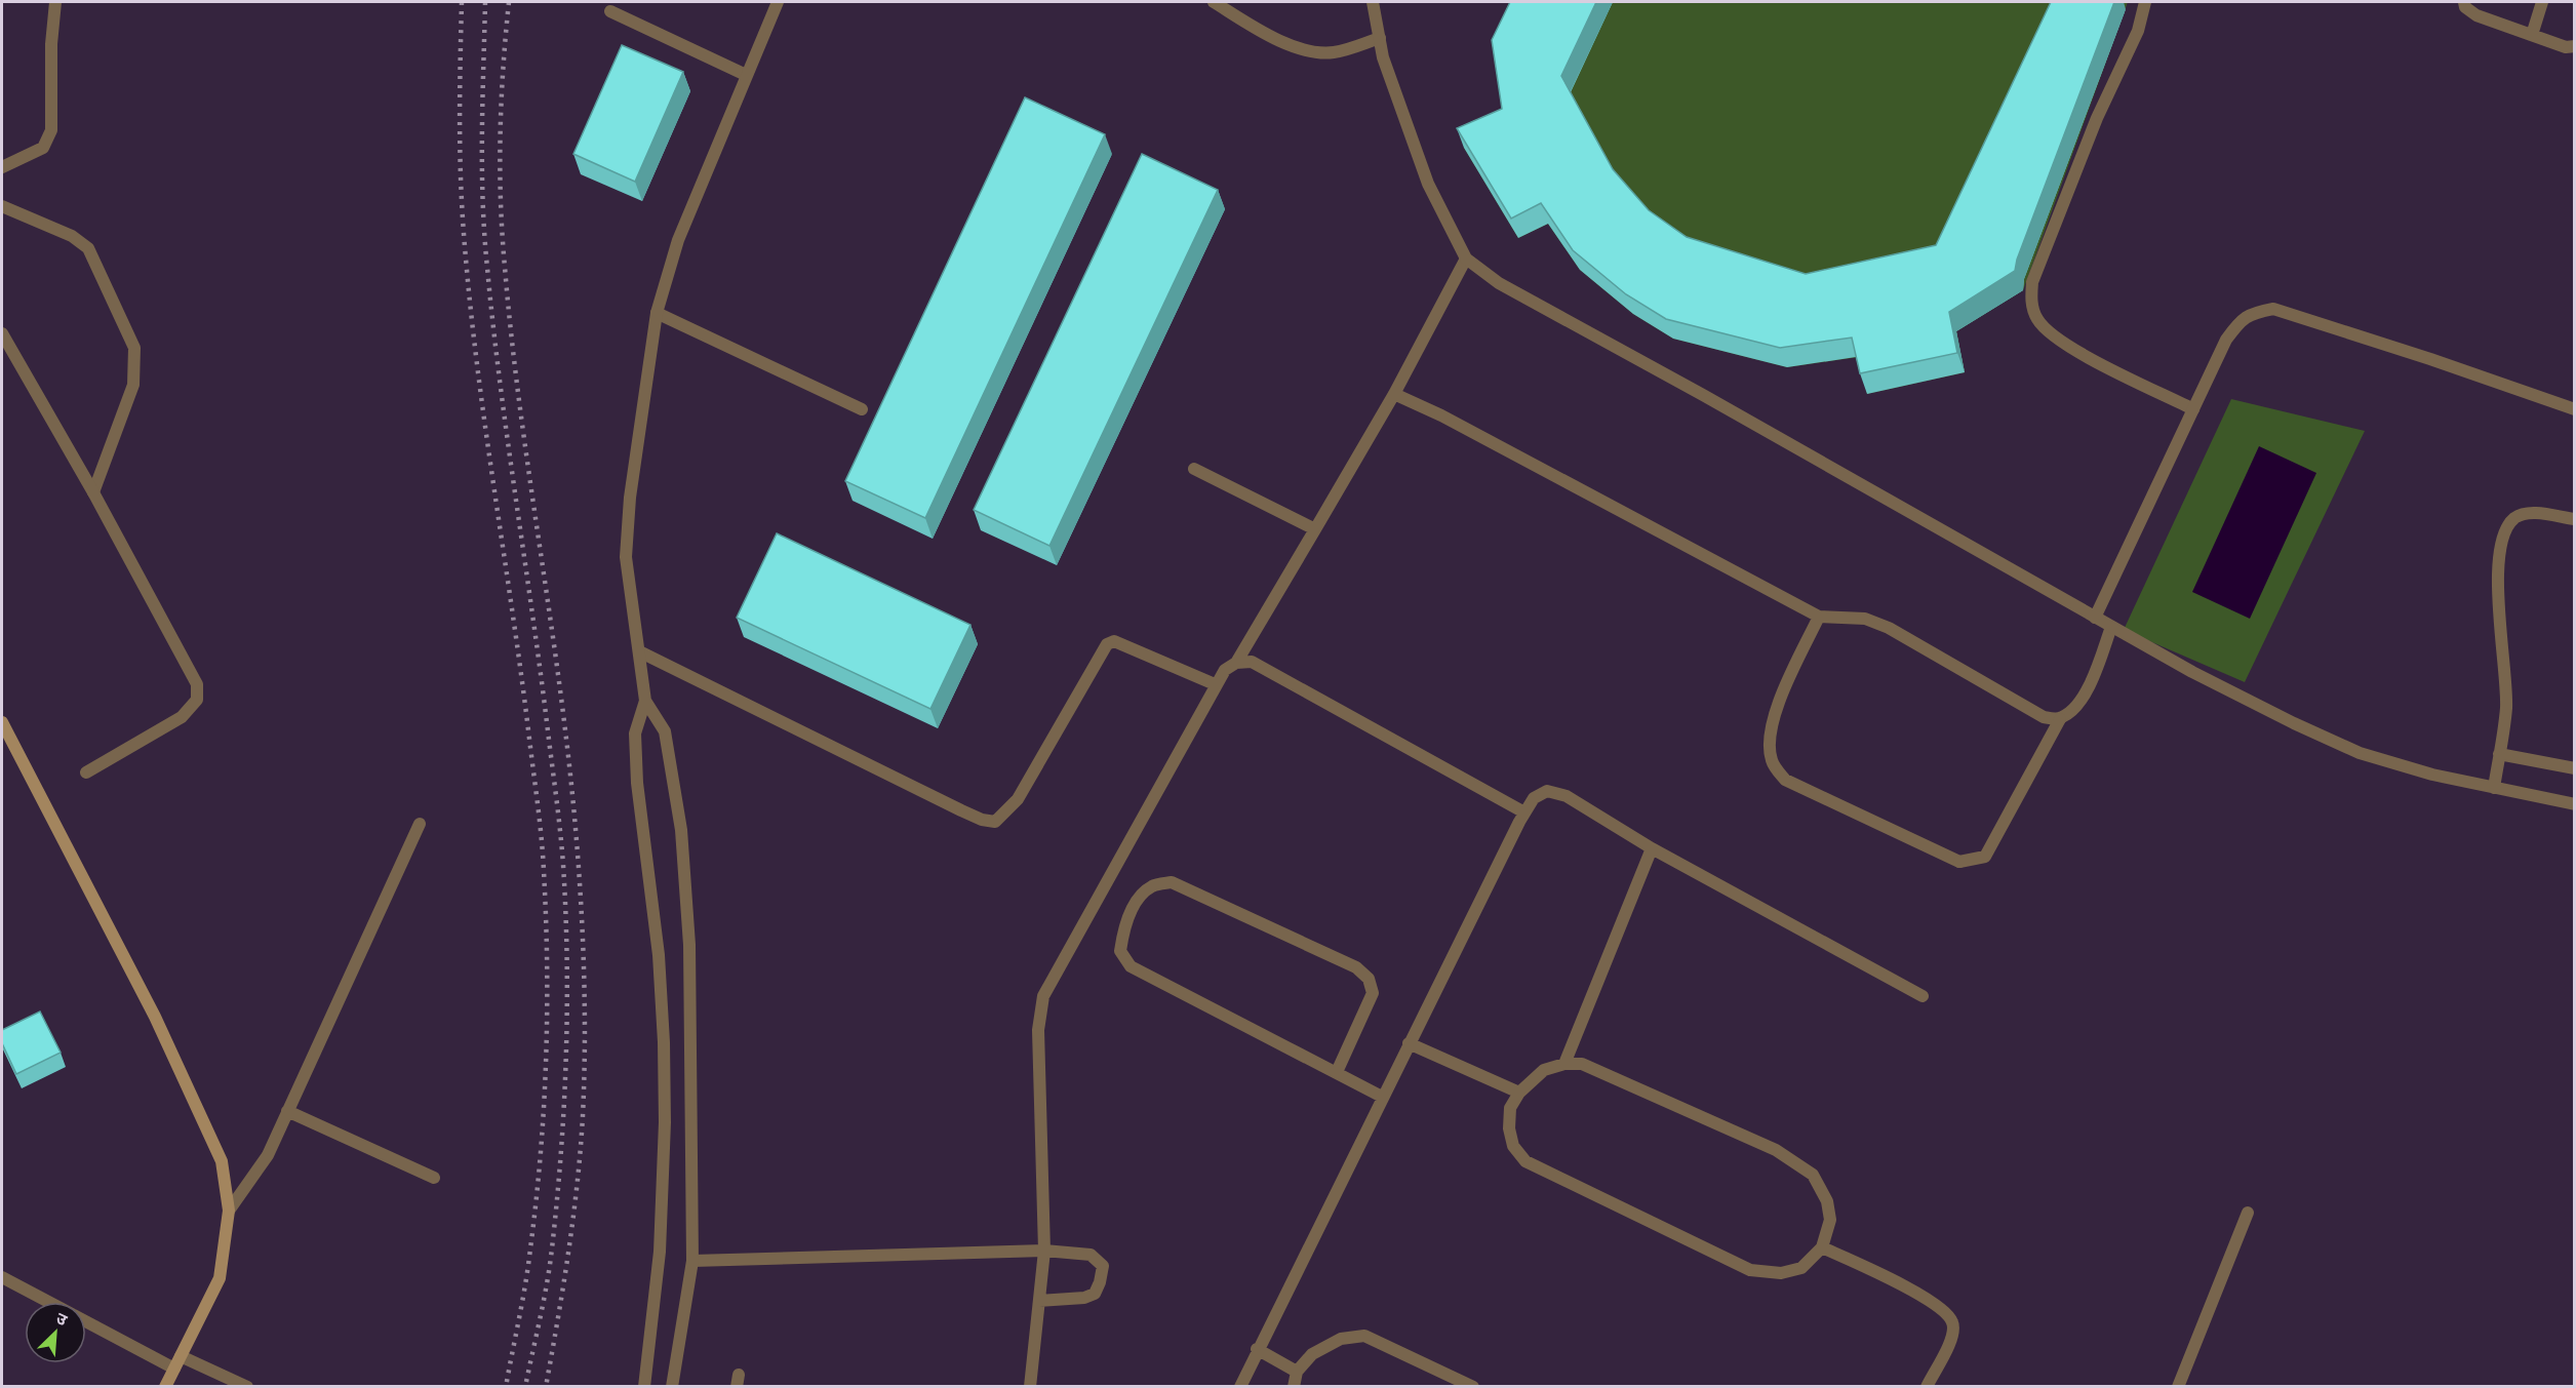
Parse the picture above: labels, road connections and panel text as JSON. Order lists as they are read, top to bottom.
{
  "north": "top right"
}
